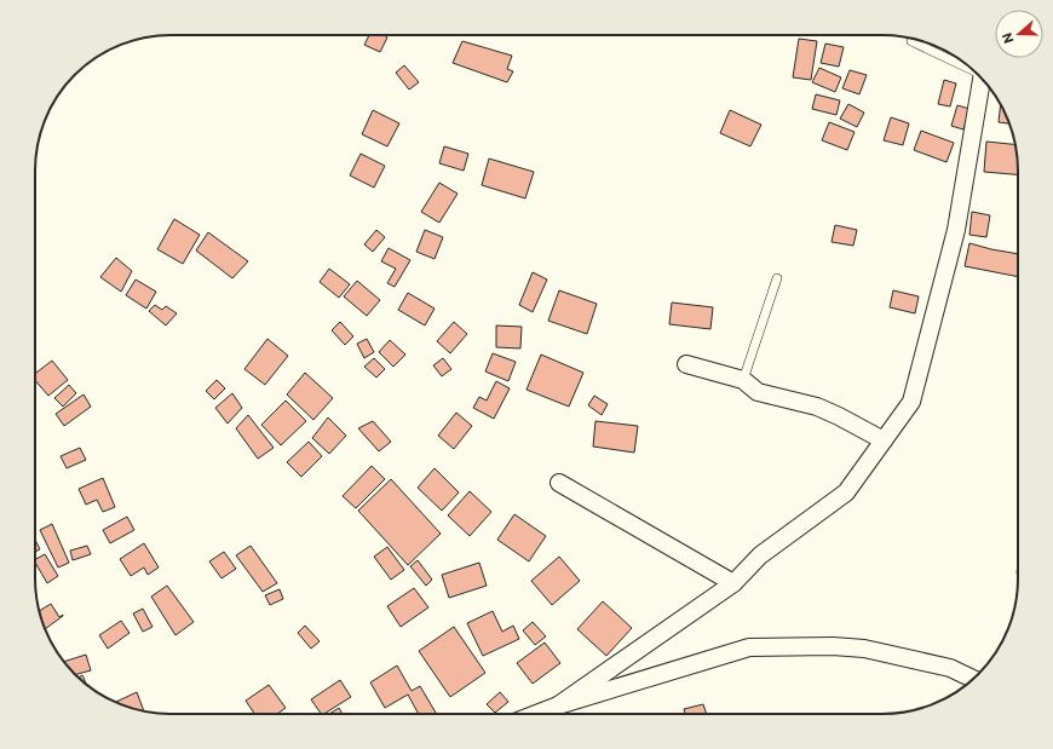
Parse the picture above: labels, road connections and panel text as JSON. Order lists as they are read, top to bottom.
{
  "north": "left"
}
